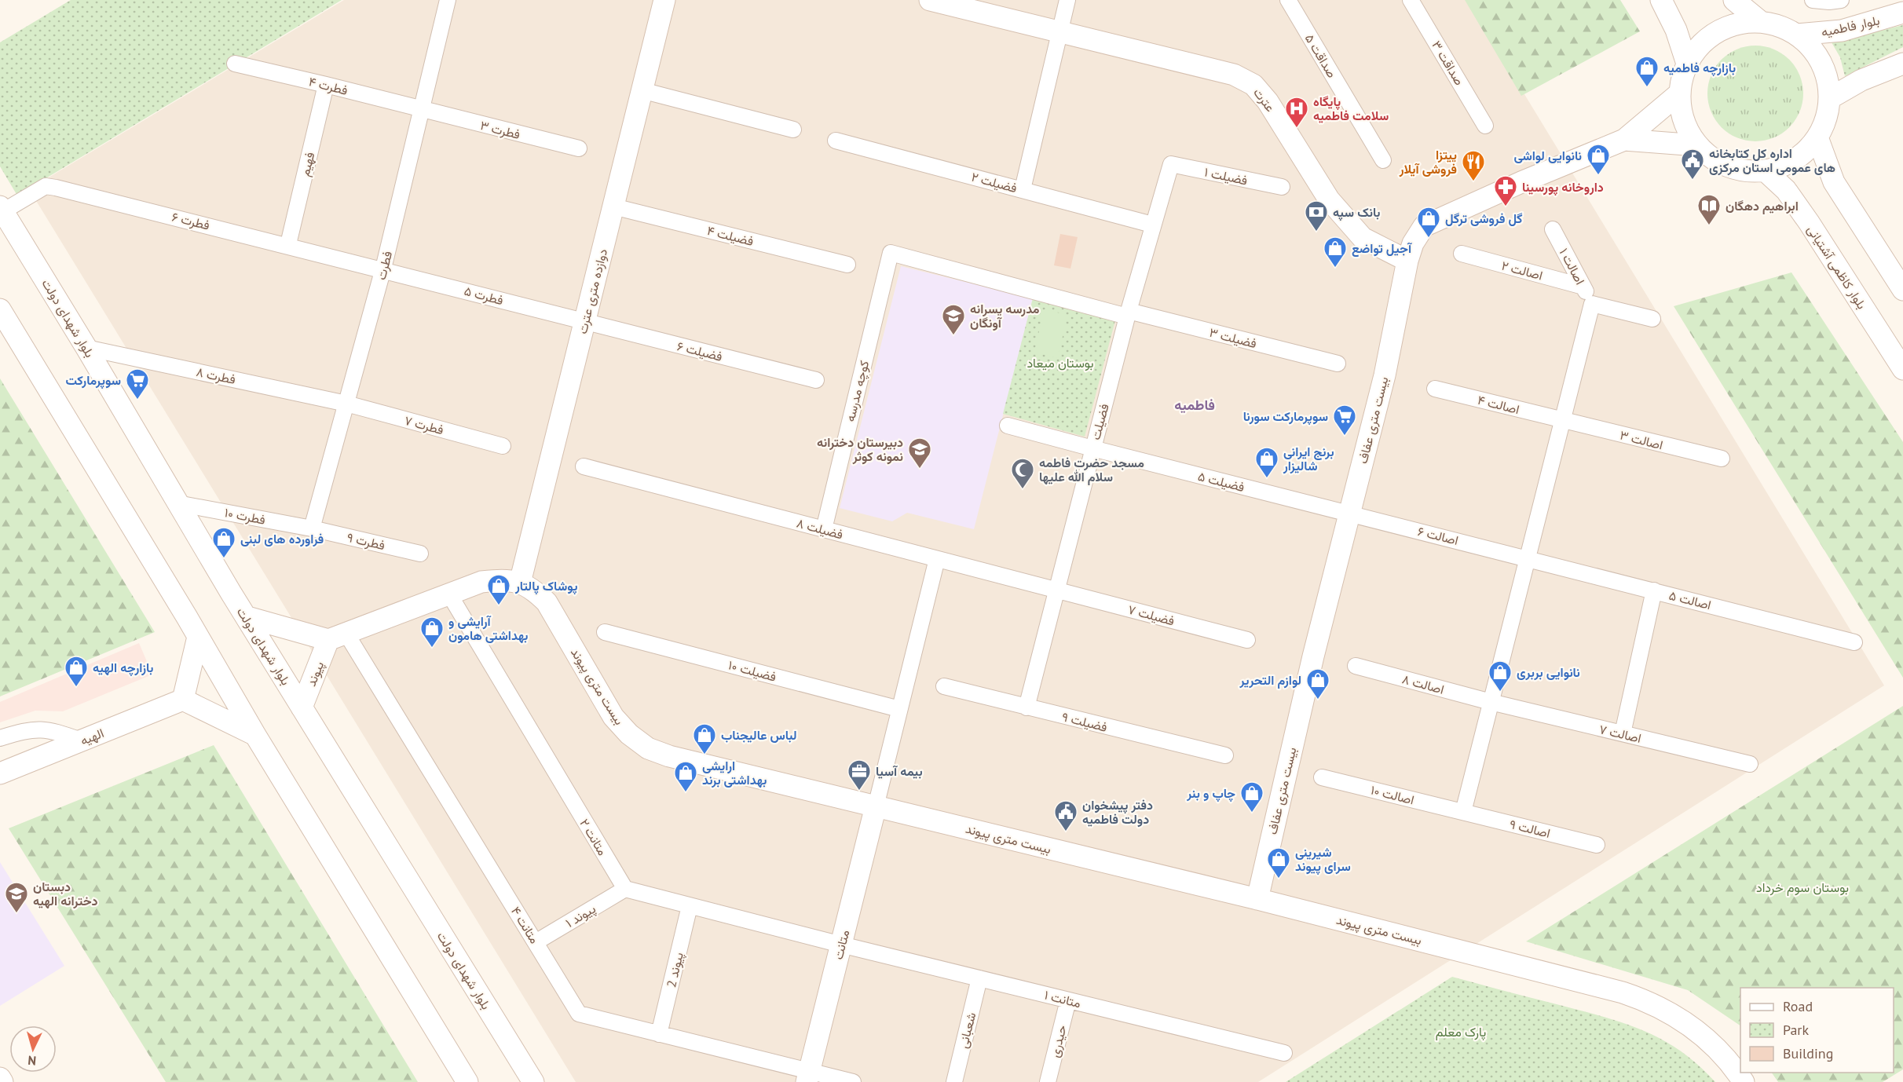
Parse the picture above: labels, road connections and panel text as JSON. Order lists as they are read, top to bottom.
{
  "streets": {
    "street": [
      "بلوار فاطمیه",
      "صداقت ۵",
      "صداقت ۳",
      "فطرت ۴",
      "عترت",
      "فطرت ۳",
      "فهیم",
      "فضیلت ۱",
      "فضیلت ۲",
      "فطرت ۶",
      "فضیلت ۴",
      "فطرت",
      "اصالت ۱",
      "بلوار کاظمی آشتیانی",
      "اصالت ۲",
      "دوازده متری عترت",
      "فطرت ۵",
      "بلوار شهدای دولت",
      "فضیلت ۳",
      "فضیلت ۶",
      "فطرت ۸",
      "کوچه مدرسه",
      "اصالت ۴",
      "بیست متری عفاف",
      "فضیلت",
      "فطرت ۷",
      "اصالت ۳",
      "فضیلت ۵",
      "فطرت ۱۰",
      "فضیلت ۸",
      "اصالت ۶",
      "فطرت ۹",
      "اصالت ۵",
      "فضیلت ۷",
      "فضیلت ۱۰",
      "پیوند",
      "اصالت ۸",
      "بیست متری پیوند",
      "فضیلت ۹",
      "اصالت ۷",
      "الهیه",
      "اصالت ۱۰",
      "اصالت ۹",
      "متانت ۲",
      "پیوند ۱",
      "متانت ۴",
      "متانت",
      "پیوند 2",
      "متانت ۱",
      "شعبانی",
      "حیدری"
    ]
  },
  "crossings": [
    ["بلوار فاطمیه", "بلوار کاظمی آشتیانی"],
    ["بلوار فاطمیه", "بیست متری عفاف"],
    ["فطرت ۴", "فطرت ۳"],
    ["فطرت ۴", "فهیم"],
    ["فطرت ۴", "فطرت"],
    ["عترت", "بیست متری عفاف"],
    ["فطرت ۳", "فطرت"],
    ["فهیم", "فطرت ۶"],
    ["فضیلت ۱", "فضیلت"],
    ["فضیلت ۲", "فضیلت"],
    ["فطرت ۶", "فطرت"],
    ["فطرت ۶", "فطرت ۵"],
    ["فطرت ۶", "بلوار شهدای دولت"],
    ["فضیلت ۴", "دوازده متری عترت"],
    ["فطرت", "فطرت ۵"],
    ["فطرت", "فطرت ۸"],
    ["فطرت", "فطرت ۷"],
    ["فطرت", "فطرت ۱۰"],
    ["فطرت", "فطرت ۹"],
    ["اصالت ۱", "اصالت ۲"],
    ["بلوار کاظمی آشتیانی", "بیست متری عفاف"],
    ["دوازده متری عترت", "فطرت ۵"],
    ["دوازده متری عترت", "فضیلت ۶"],
    ["دوازده متری عترت", "بیست متری پیوند"],
    ["فطرت ۵", "فضیلت ۶"],
    ["بلوار شهدای دولت", "فطرت ۸"],
    ["بلوار شهدای دولت", "فطرت ۱۰"],
    ["بلوار شهدای دولت", "پیوند"],
    ["فضیلت ۳", "کوچه مدرسه"],
    ["فضیلت ۳", "فضیلت"],
    ["فطرت ۸", "فطرت ۷"],
    ["کوچه مدرسه", "فضیلت ۸"],
    ["اصالت ۴", "اصالت ۳"],
    ["بیست متری عفاف", "فضیلت ۵"],
    ["بیست متری عفاف", "اصالت ۶"],
    ["بیست متری عفاف", "بیست متری پیوند"],
    ["فضیلت", "فضیلت ۵"],
    ["فضیلت", "فضیلت ۸"],
    ["فضیلت", "فضیلت ۷"],
    ["فضیلت", "فضیلت ۹"],
    ["فضیلت ۵", "اصالت ۶"],
    ["فطرت ۱۰", "فطرت ۹"],
    ["فضیلت ۸", "فضیلت ۷"],
    ["اصالت ۶", "اصالت ۵"],
    ["پیوند", "بیست متری پیوند"],
    ["پیوند", "متانت ۴"],
    ["اصالت ۸", "اصالت ۷"],
    ["بیست متری پیوند", "متانت ۲"],
    ["بیست متری پیوند", "متانت ۴"],
    ["بیست متری پیوند", "متانت"],
    ["اصالت ۱۰", "اصالت ۹"],
    ["متانت ۲", "پیوند ۱"],
    ["پیوند ۱", "متانت ۴"],
    ["متانت ۴", "متانت"],
    ["متانت ۴", "پیوند 2"],
    ["متانت", "متانت ۱"],
    ["متانت ۱", "شعبانی"],
    ["متانت ۱", "حیدری"]
  ],
  "districts": ["فاطمیه"],
  "parks": ["بوستان میعاد", "بوستان سوم خرداد", "پارک معلم"],
  "places": {
    "shop": [
      "بازارچه فاطمیه",
      "نانوایی لواشی",
      "گل فروشی ترگل",
      "آجیل تواضع",
      "برنج ایرانی شالیزار",
      "فراورده های لبنی",
      "پوشاک پالتار",
      "آرایشی و بهداشتی هامون",
      "بازارچه الهیه",
      "نانوایی بربری",
      "لوازم التحریر",
      "لباس عالیجناب",
      "ارایشی بهداشتی برند",
      "چاپ و بنر",
      "شیرینی سرای پیوند"
    ],
    "hospital": ["پایگاه سلامت فاطمیه"],
    "public building": ["اداره کل کتابخانه های عمومی استان مرکزی", "دفتر پیشخوان دولت فاطمیه"],
    "restaurant": ["پیتزا فروشی آیلار"],
    "pharmacy": ["داروخانه پورسینا"],
    "library": ["ابراهیم دهگان"],
    "bank": ["بانک سپه"],
    "school or university": ["مدرسه پسرانه آونگان", "دبیرستان دخترانه نمونه کوثر", "دبستان دخترانه الهیه"],
    "supermarket": ["سوپرمارکت", "سوپرمارکت سورنا"],
    "mosque": ["مسجد حضرت فاطمه سلام الله علیها"],
    "office": ["بیمه آسیا"]
  },
  "legend": ["Road", "Park", "Building"],
  "north": "bottom"
}
